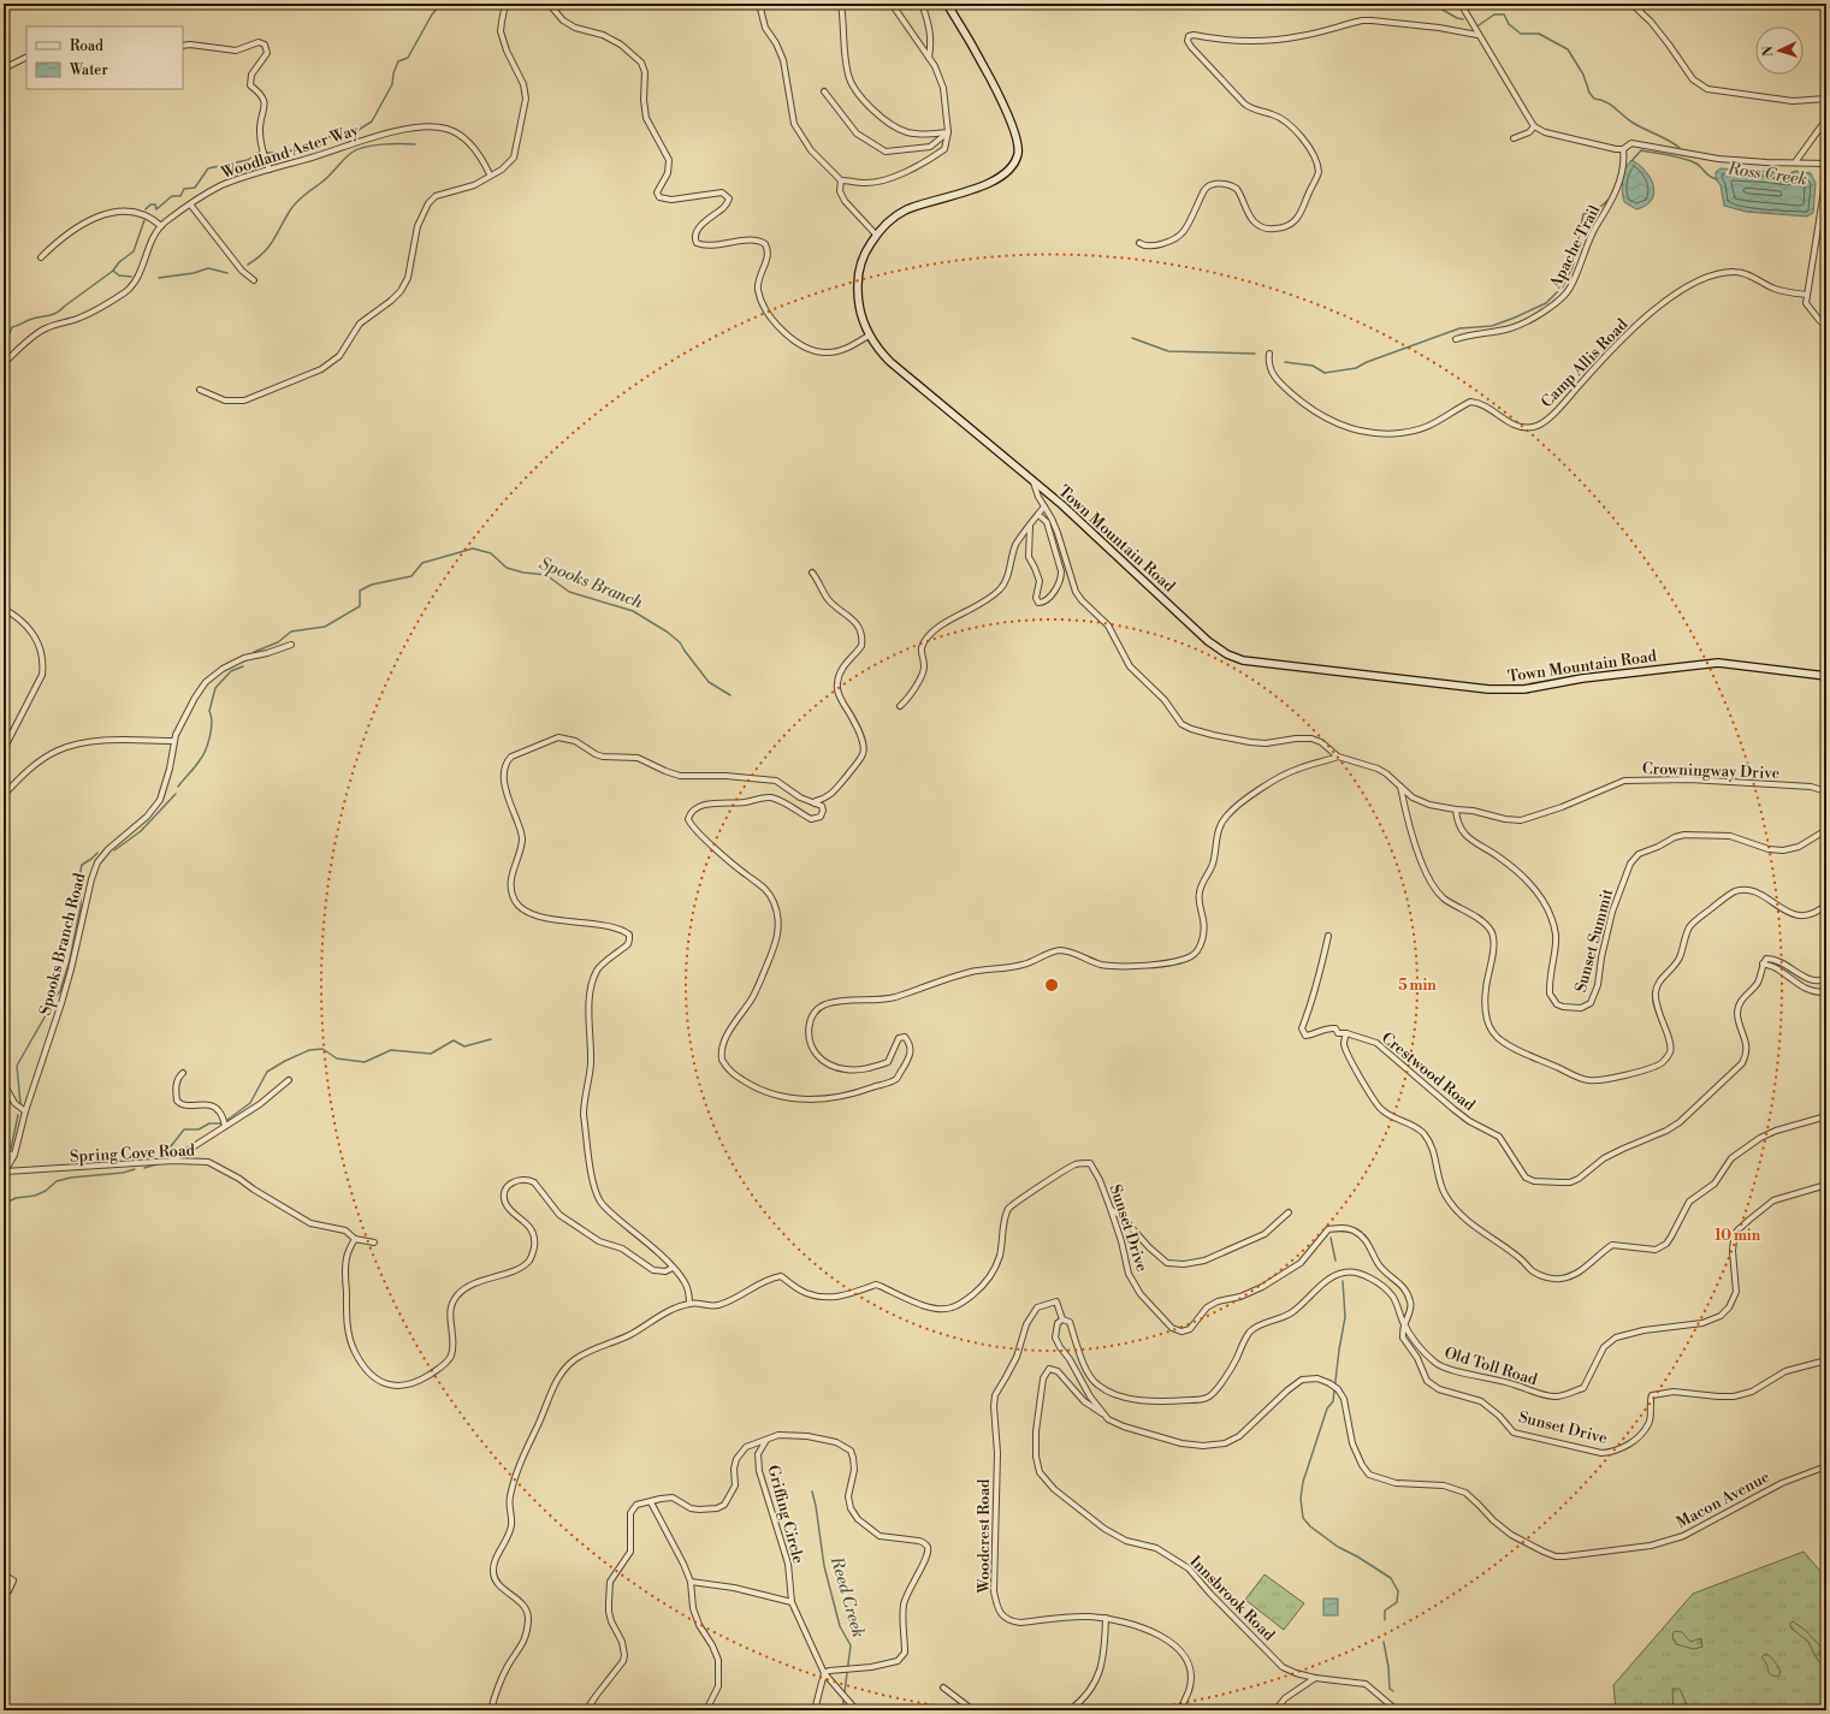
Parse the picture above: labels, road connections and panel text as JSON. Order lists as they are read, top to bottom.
{
  "streets": {
    "main road": ["Town Mountain Road"],
    "street": [
      "Woodland Aster Way",
      "Apache Trail",
      "Camp Allis Road",
      "Crowningway Drive",
      "Sunset Summit",
      "Spooks Branch Road",
      "Crestwood Road",
      "Spring Cove Road",
      "Sunset Drive",
      "Old Toll Road",
      "Macon Avenue",
      "Griffing Circle",
      "Woodcrest Road",
      "Innsbrook Road"
    ]
  },
  "crossings": [
    ["Crowningway Drive", "Sunset Summit"],
    ["Spooks Branch Road", "Spring Cove Road"],
    ["Sunset Drive", "Old Toll Road"],
    ["Old Toll Road", "Woodcrest Road"],
    ["Macon Avenue", "Innsbrook Road"]
  ],
  "water": ["Ross Creek", "Spooks Branch", "Reed Creek"],
  "legend": ["Road", "Water"],
  "north": "left",
  "rings": ["5 min", "10 min"]
}
